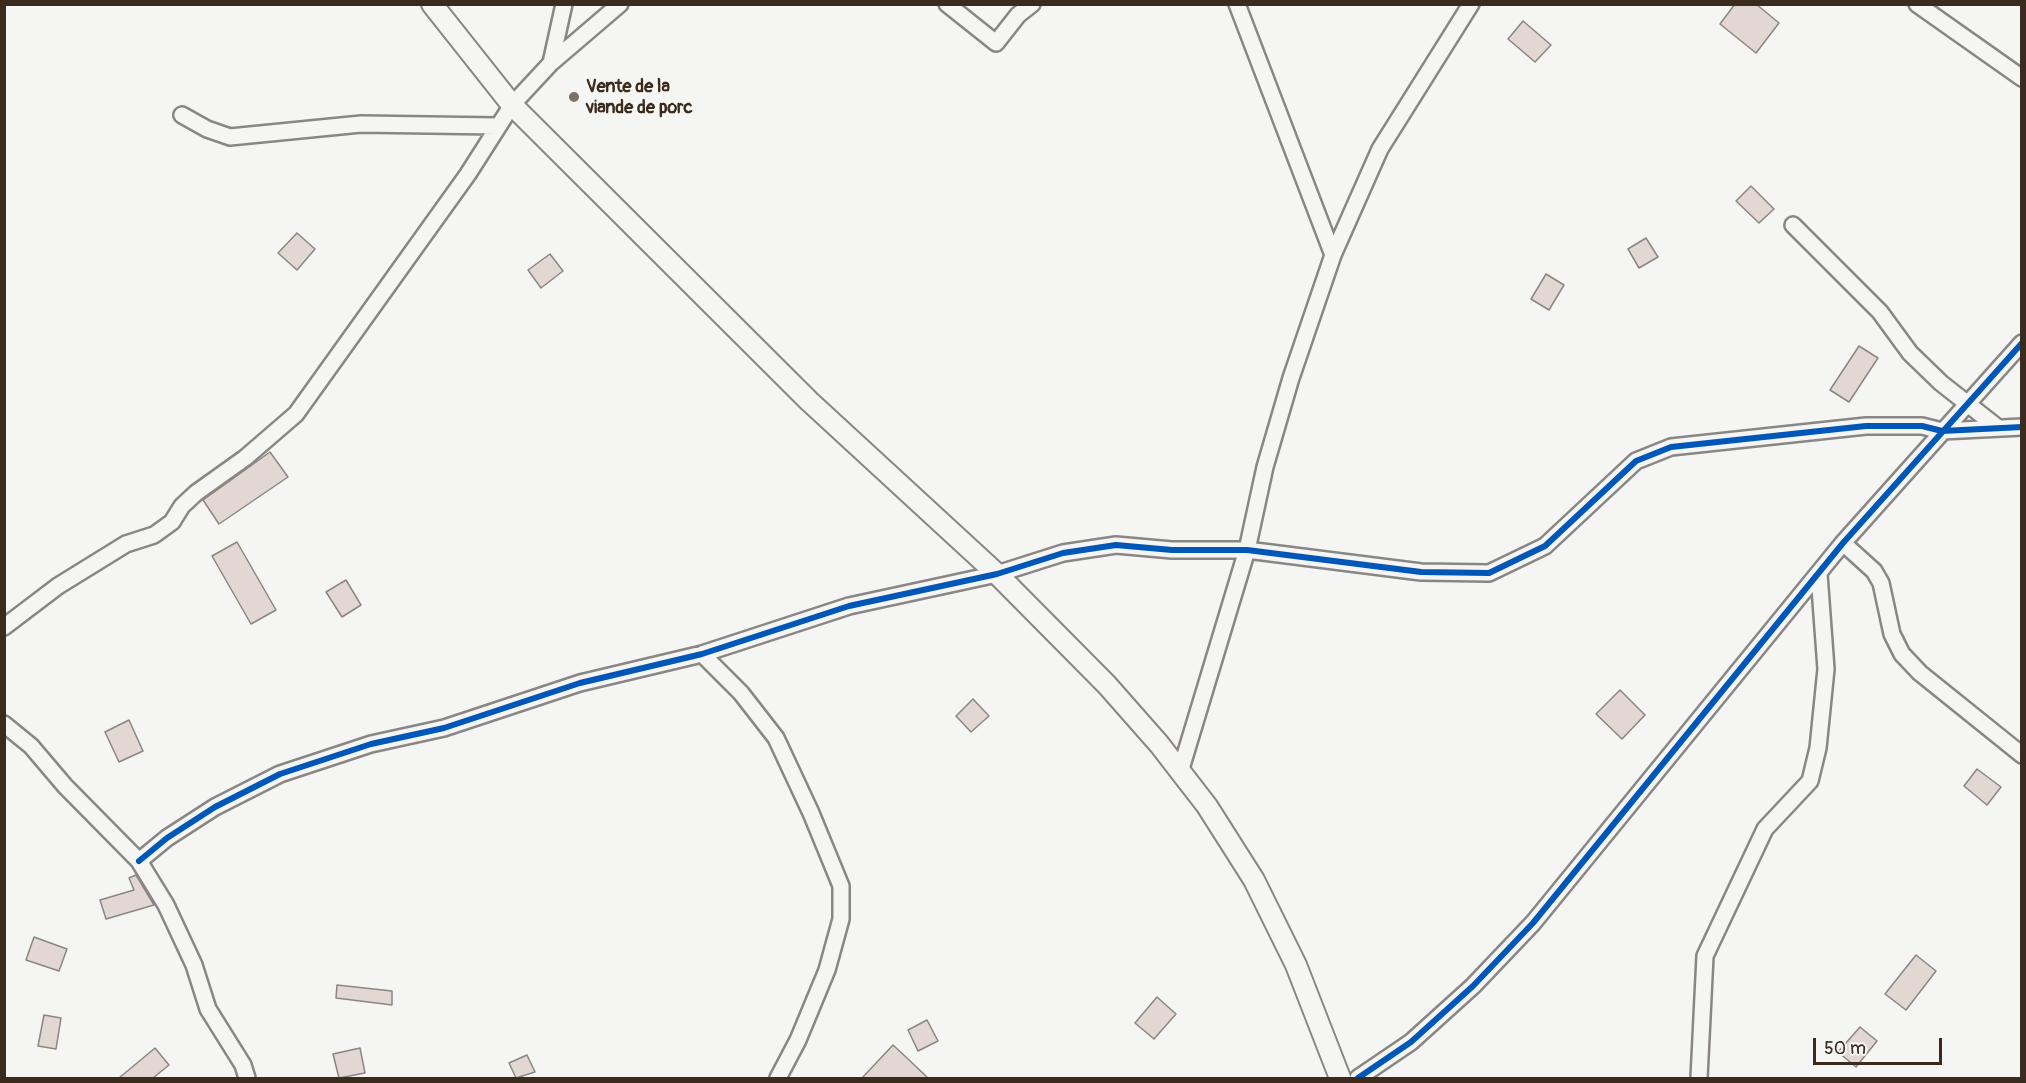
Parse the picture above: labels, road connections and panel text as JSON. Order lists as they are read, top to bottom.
{
  "places": ["Vente de la viande de porc"],
  "scale_bar": "50 m"
}
